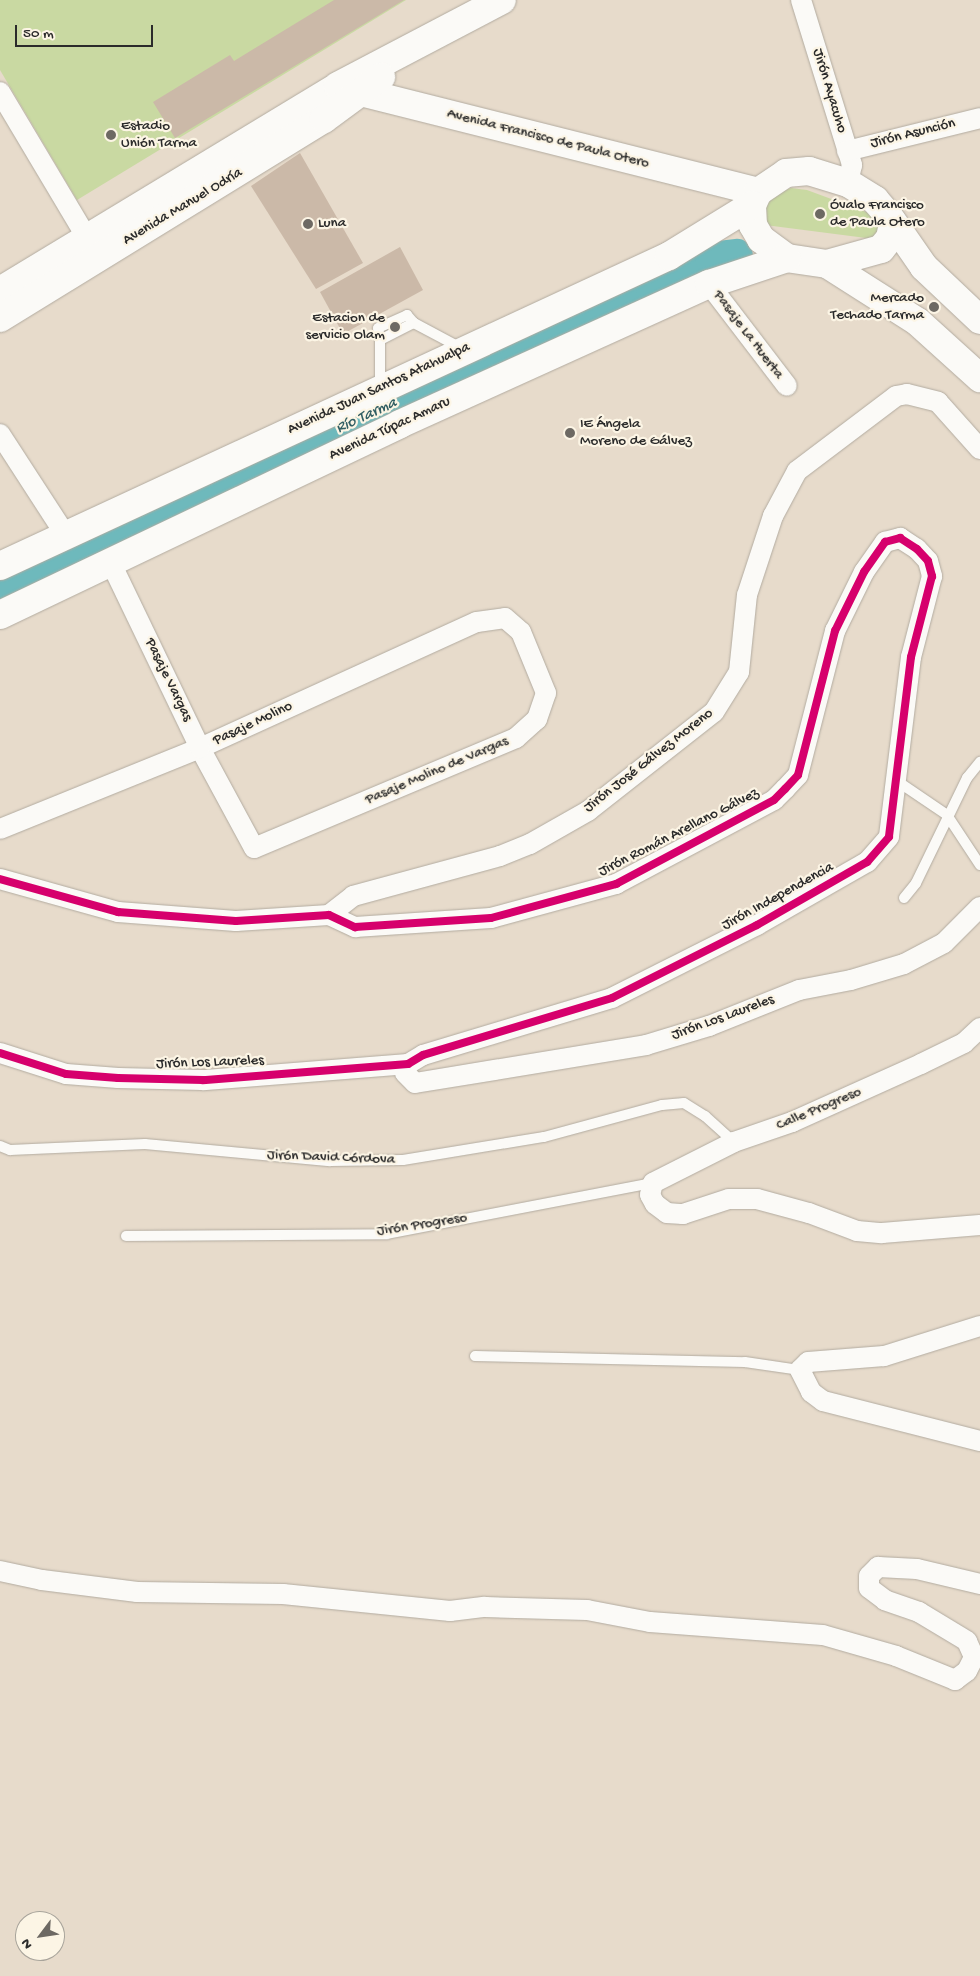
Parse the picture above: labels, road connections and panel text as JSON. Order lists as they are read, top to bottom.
{
  "streets": {
    "main road": [
      "Avenida Francisco de Paula Otero",
      "Avenida Manuel Odría",
      "Avenida Juan Santos Atahualpa",
      "Avenida Túpac Amaru"
    ],
    "street": [
      "Jirón Ayacuho",
      "Jirón Asunción",
      "Pasaje La Huerta",
      "Pasaje Vargas",
      "Pasaje Molino",
      "Jirón José Gálvez Moreno",
      "Pasaje Molino de Vargas",
      "Jirón Román Arellano Gálvez",
      "Jirón Independencia",
      "Jirón Los Laureles",
      "Calle Progreso"
    ],
    "lane": ["Jirón David Córdova", "Jirón Progreso"]
  },
  "crossings": [
    ["Jirón Ayacuho", "Jirón Asunción"],
    ["Jirón Ayacuho", "Avenida Francisco de Paula Otero"],
    ["Jirón Ayacuho", "Avenida Juan Santos Atahualpa"],
    ["Jirón Ayacuho", "Avenida Túpac Amaru"],
    ["Avenida Francisco de Paula Otero", "Avenida Manuel Odría"],
    ["Avenida Francisco de Paula Otero", "Avenida Juan Santos Atahualpa"],
    ["Avenida Francisco de Paula Otero", "Avenida Túpac Amaru"],
    ["Pasaje La Huerta", "Avenida Túpac Amaru"],
    ["Avenida Juan Santos Atahualpa", "Avenida Túpac Amaru"],
    ["Avenida Túpac Amaru", "Pasaje Vargas"],
    ["Pasaje Vargas", "Pasaje Molino"],
    ["Pasaje Vargas", "Pasaje Molino de Vargas"],
    ["Pasaje Molino", "Pasaje Molino de Vargas"],
    ["Jirón José Gálvez Moreno", "Jirón Román Arellano Gálvez"],
    ["Jirón Román Arellano Gálvez", "Jirón Independencia"],
    ["Jirón Independencia", "Jirón Los Laureles"],
    ["Calle Progreso", "Jirón David Córdova"],
    ["Calle Progreso", "Jirón Progreso"]
  ],
  "water": ["Río Tarma"],
  "places": [
    "Estadio Unión Tarma",
    "Óvalo Francisco de Paula Otero",
    "Luna",
    "Mercado Techado Tarma",
    "Estacion de servicio Olam",
    "IE Ángela Moreno de Gálvez"
  ],
  "scale_bar": "50 m",
  "north": "bottom left"
}
